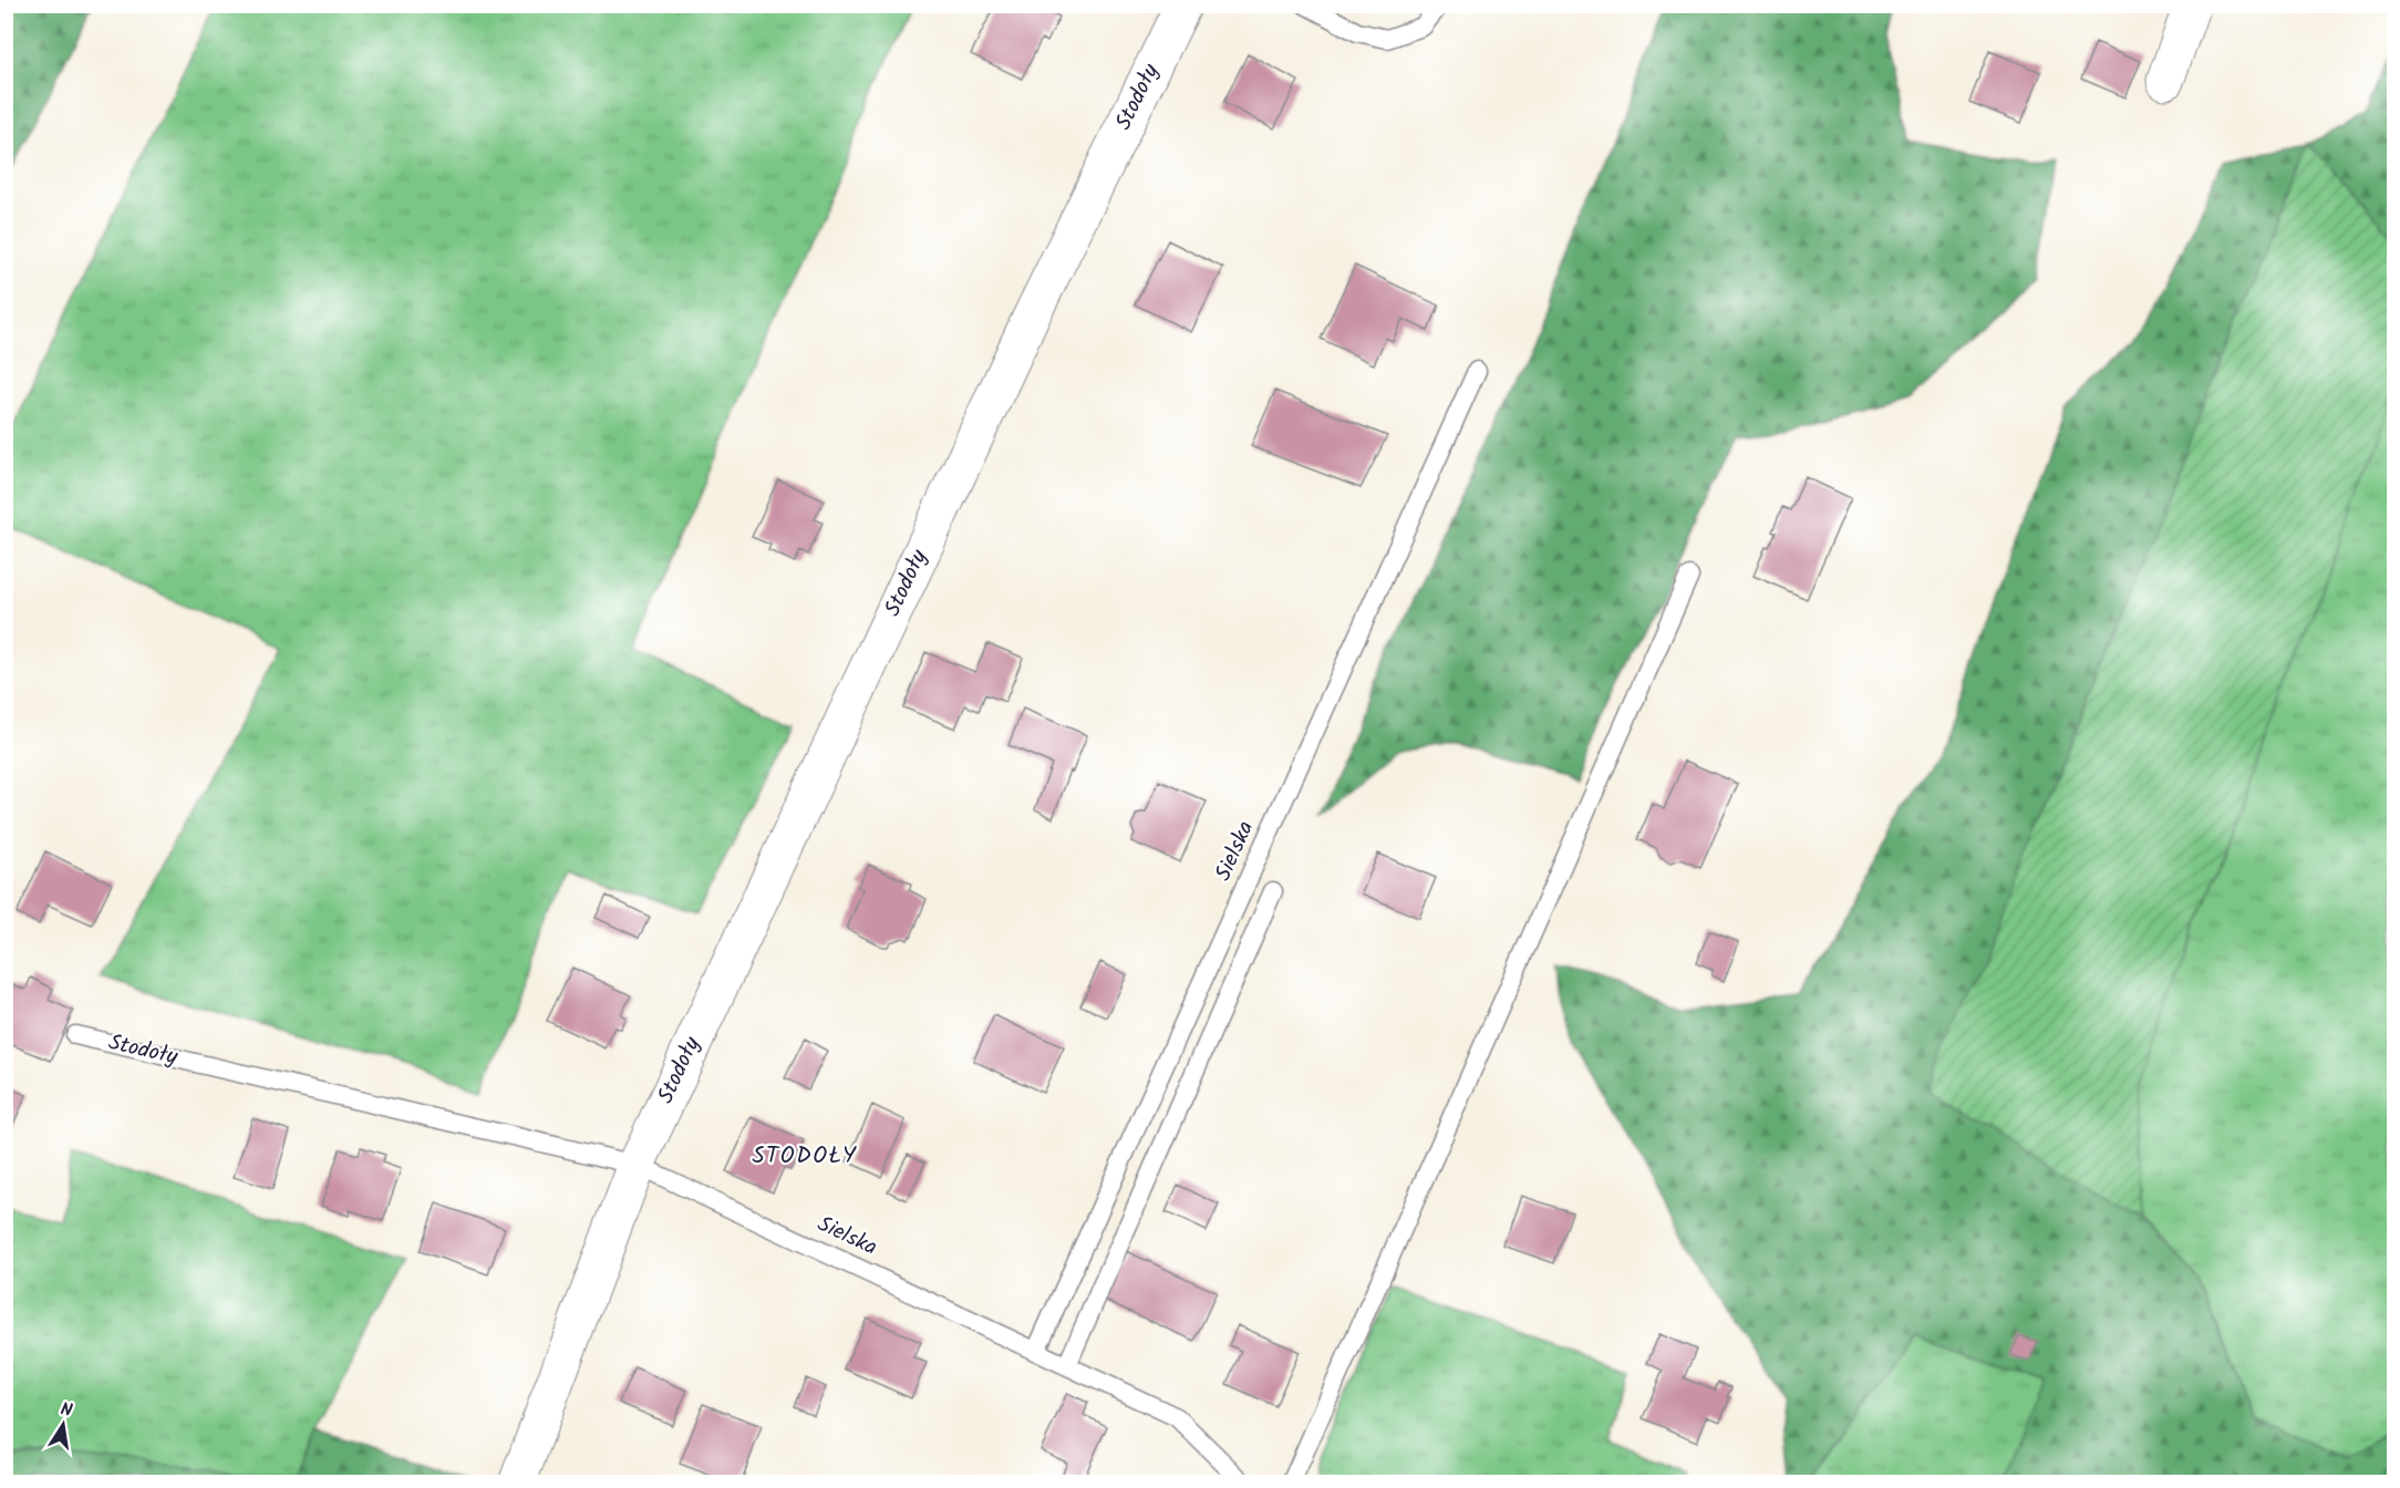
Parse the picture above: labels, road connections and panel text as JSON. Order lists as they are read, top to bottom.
{
  "streets": {
    "street": ["Stodoły"],
    "lane": ["Sielska"]
  },
  "crossings": [
    ["Stodoły", "Sielska"]
  ],
  "districts": ["STODOŁY"],
  "north": "top"
}
